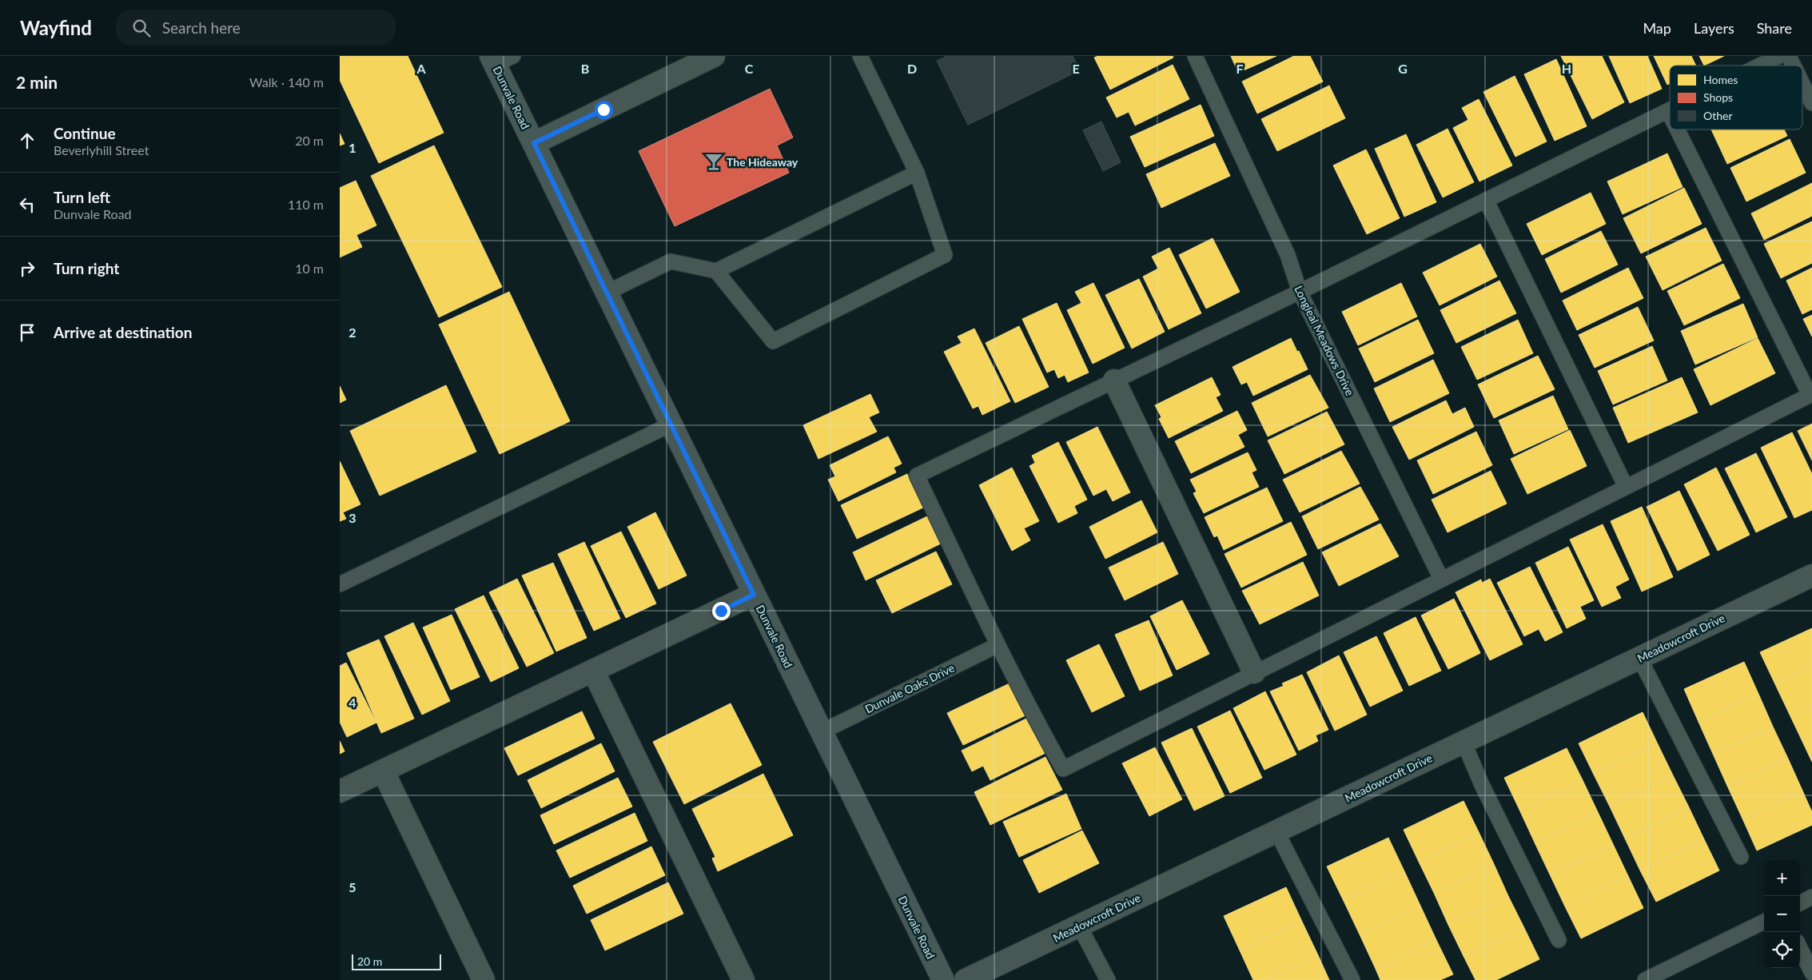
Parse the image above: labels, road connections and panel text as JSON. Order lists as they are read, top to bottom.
{
  "streets": {
    "street": ["Dunvale Road", "Meadowcroft Drive"],
    "lane": ["Longleal Meadows Drive", "Dunvale Oaks Drive"]
  },
  "crossings": [
    ["Dunvale Road", "Dunvale Oaks Drive"]
  ],
  "places": {
    "bar": ["The Hideaway"]
  },
  "legend": ["Homes", "Shops", "Other"],
  "scale_bar": "20 m",
  "page": {
    "header": "Wayfind",
    "search": "Search here",
    "nav": ["Map", "Layers", "Share"],
    "heading": ["2 min", "Walk · 140 m"],
    "list": [
      ["Continue", "Beverlyhill Street", "20 m"],
      ["Turn left", "Dunvale Road", "110 m"],
      ["Turn right", "10 m"],
      "Arrive at destination"
    ],
    "map_buttons": ["+", "−"],
    "scale": "20 m"
  },
  "grid": {
    "columns": [
      "A",
      "B",
      "C",
      "D",
      "E",
      "F",
      "G",
      "H"
    ],
    "rows": [
      "1",
      "2",
      "3",
      "4",
      "5"
    ]
  }
}
